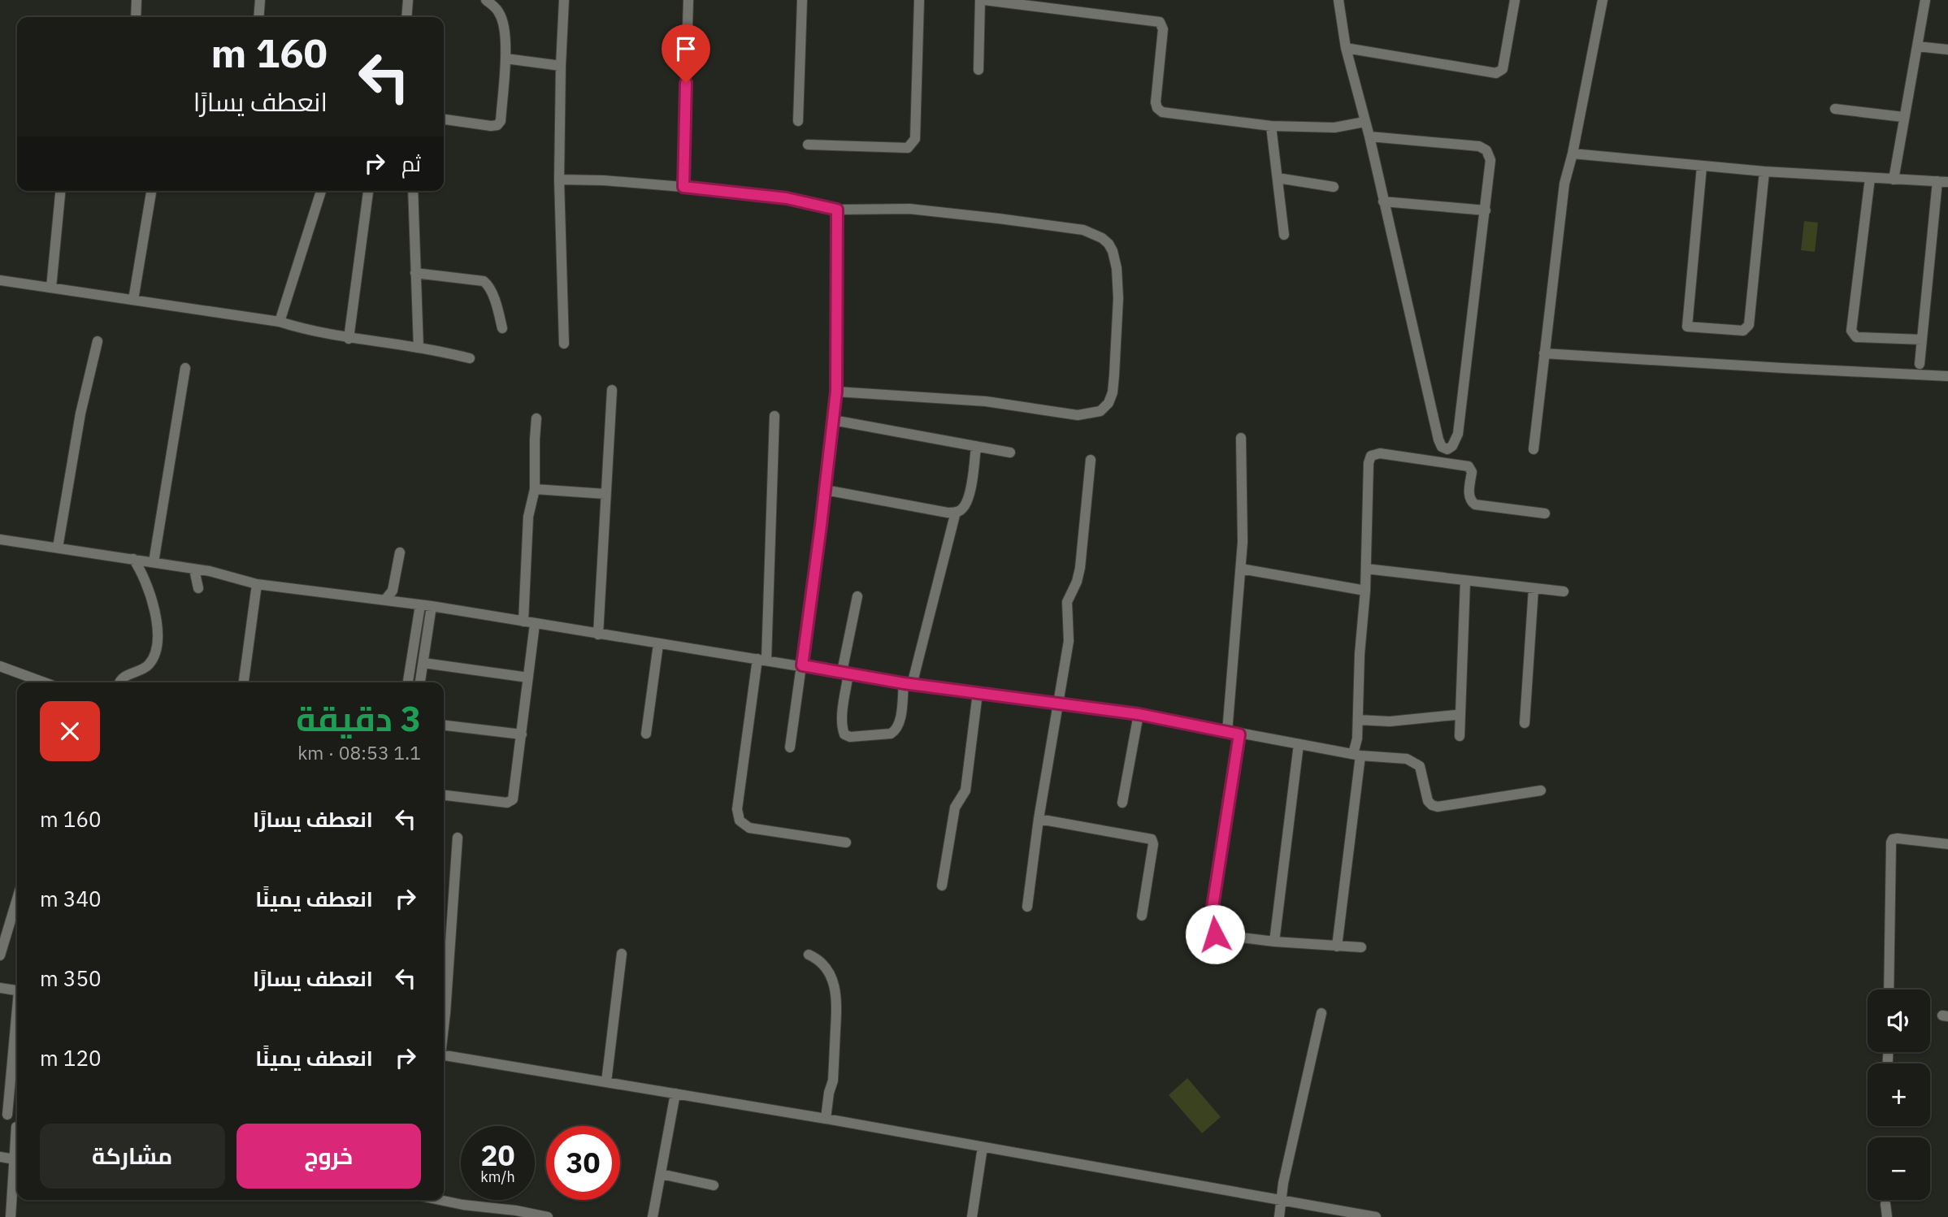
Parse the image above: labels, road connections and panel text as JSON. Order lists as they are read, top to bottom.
{
  "page": {
    "turn": ["160 m", "انعطف يسارًا"],
    "then": "ثم",
    "heading": ["3 دقيقة", "1.1 km · 08:53"],
    "list": [
      {
        "name": "انعطف يسارًا",
        "value": "160 m"
      },
      {
        "name": "انعطف يمينًا",
        "value": "340 m"
      },
      {
        "name": "انعطف يسارًا",
        "value": "350 m"
      },
      {
        "name": "انعطف يمينًا",
        "value": "120 m"
      }
    ],
    "map_buttons": ["+", "−"],
    "buttons": ["خروج", "مشاركة"],
    "speed": "20 km/h",
    "limit": "30"
  }
}
